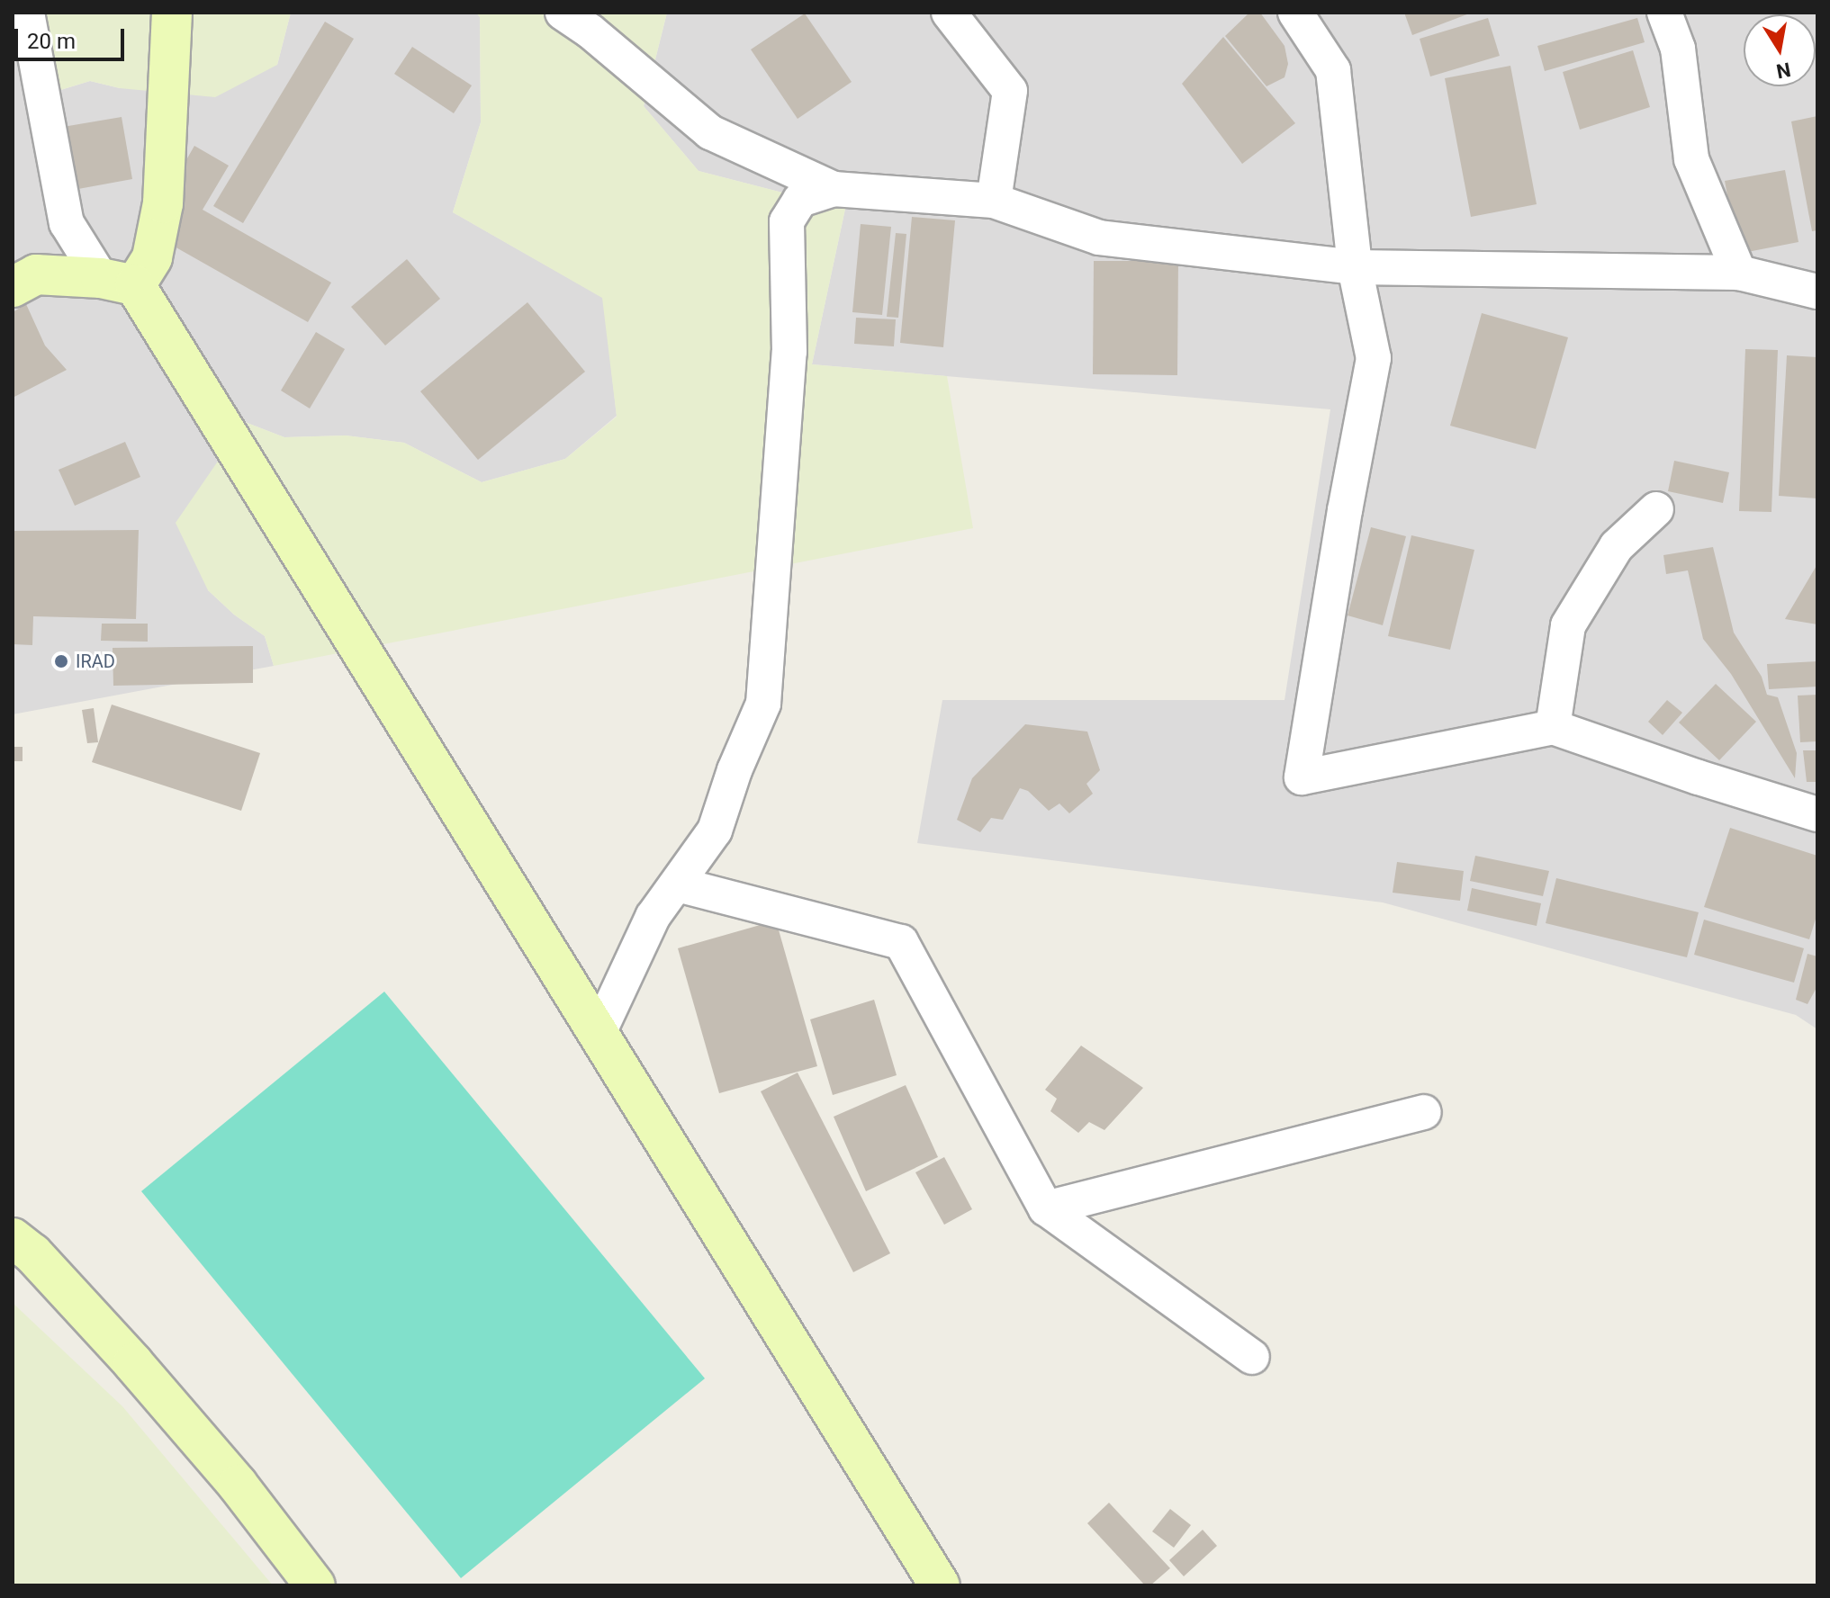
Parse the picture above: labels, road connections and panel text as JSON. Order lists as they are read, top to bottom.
{
  "places": ["IRAD"],
  "scale_bar": "20 m",
  "north": "bottom"
}
